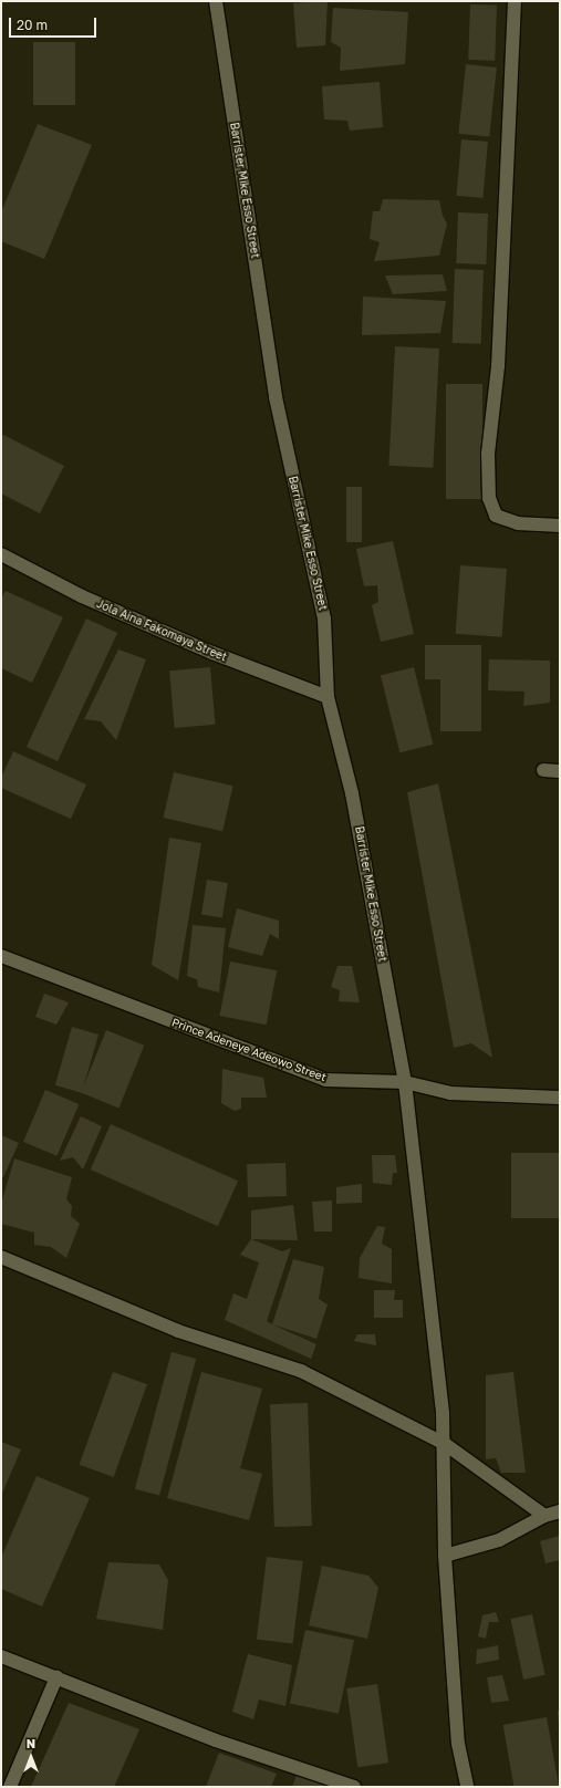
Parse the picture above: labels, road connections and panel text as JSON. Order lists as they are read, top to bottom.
{
  "streets": {
    "street": ["Barrister Mike Esso Street", "Jola Aina Fakomaya Street", "Prince Adeneye Adeowo Street"]
  },
  "crossings": [
    ["Barrister Mike Esso Street", "Jola Aina Fakomaya Street"],
    ["Barrister Mike Esso Street", "Prince Adeneye Adeowo Street"]
  ],
  "scale_bar": "20 m",
  "north": "top"
}
